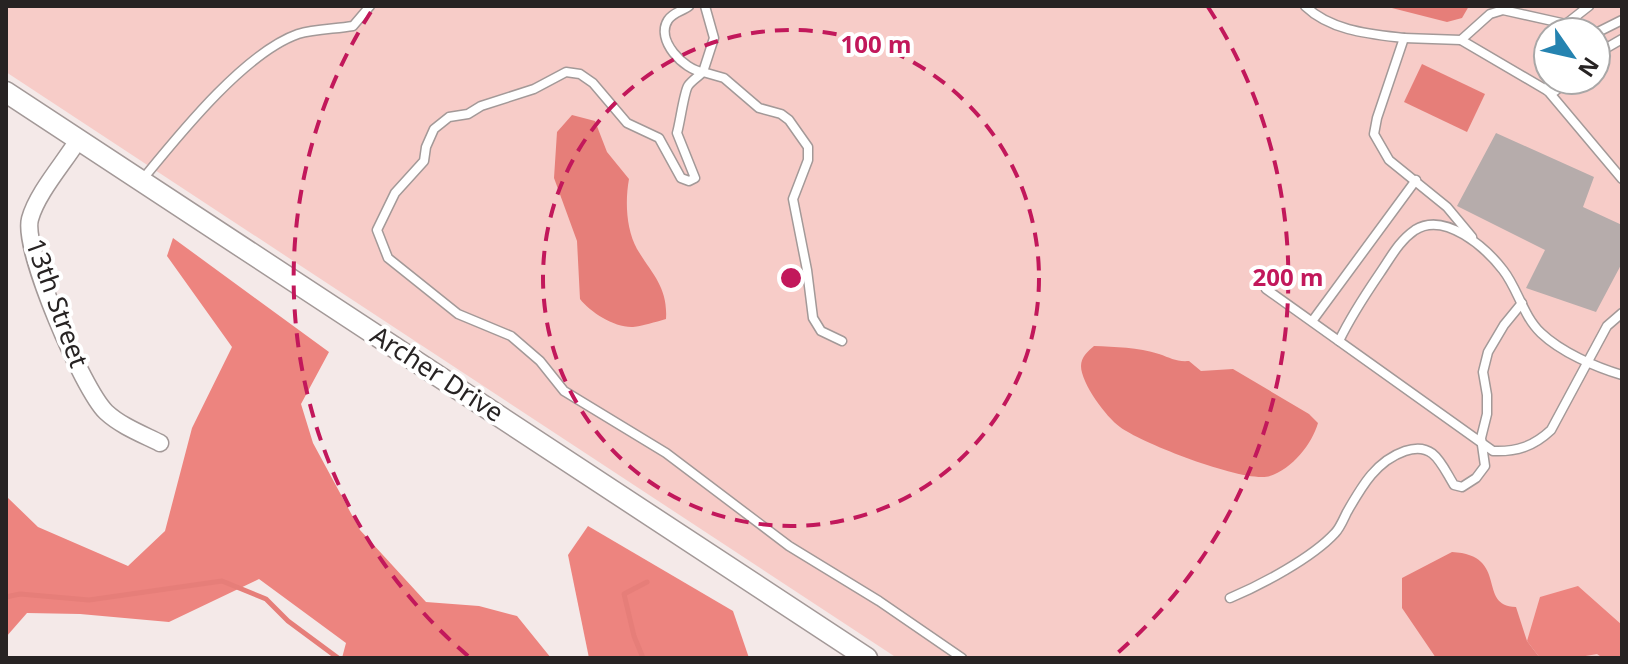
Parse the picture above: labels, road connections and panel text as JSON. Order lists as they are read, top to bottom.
{
  "streets": {
    "street": ["13th Street", "Archer Drive"]
  },
  "crossings": [
    ["13th Street", "Archer Drive"]
  ],
  "north": "bottom right",
  "rings": ["100 m", "200 m"]
}
